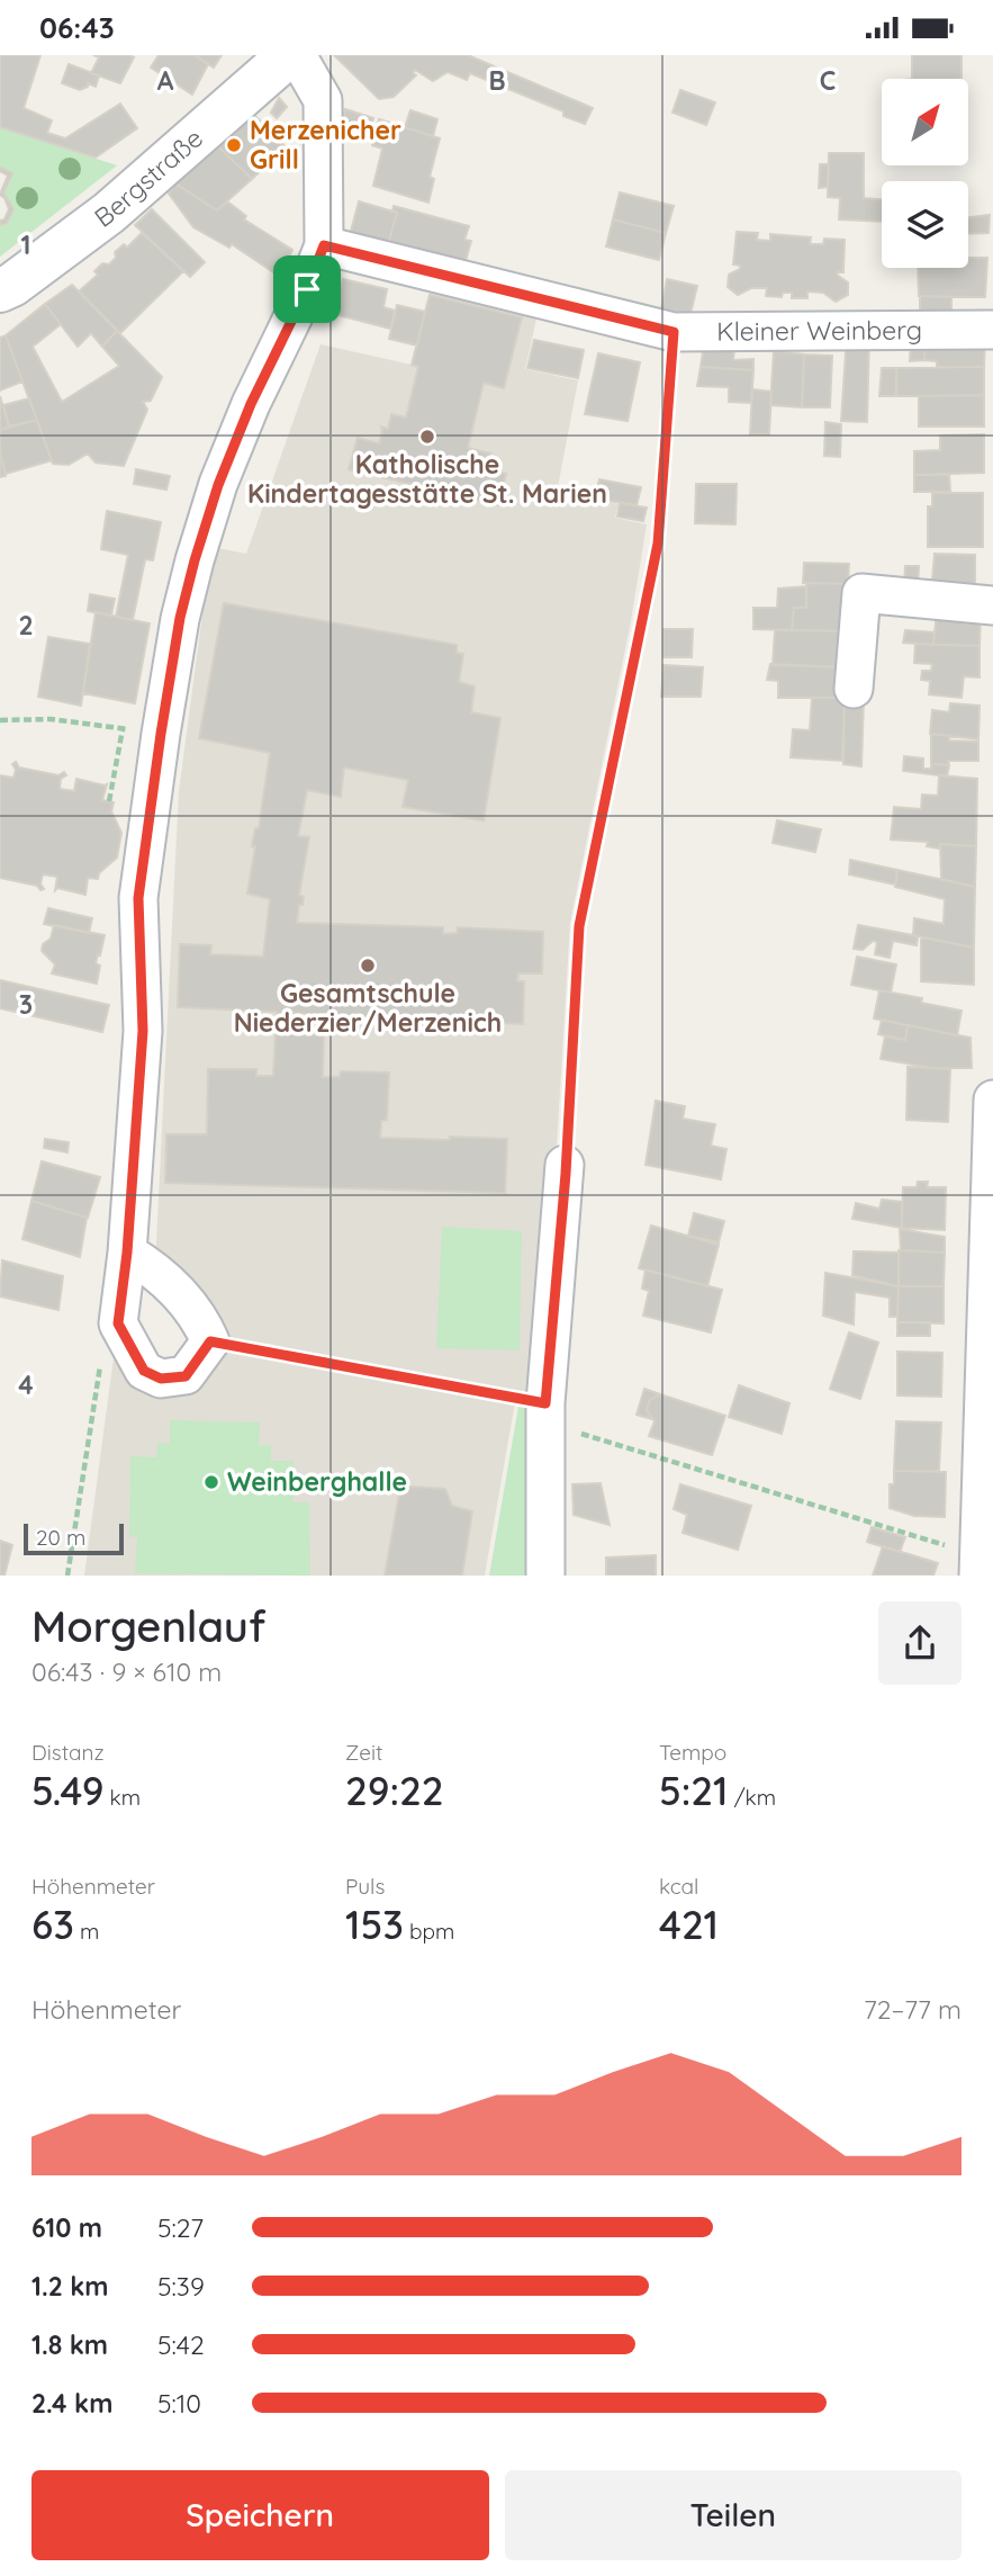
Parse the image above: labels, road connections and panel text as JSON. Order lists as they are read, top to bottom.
{
  "streets": {
    "street": ["Bergstraße", "Kleiner Weinberg"]
  },
  "places": [
    "Merzenicher Grill",
    "Katholische Kindertagesstätte St. Marien",
    "Gesamtschule Niederzier/Merzenich",
    "Weinberghalle"
  ],
  "scale_bar": "20 m",
  "north": "top right",
  "page": {
    "status": "06:43",
    "scale": "20 m",
    "heading": ["Morgenlauf", "06:43 · 9 × 610 m"],
    "stats": [
      ["Distanz", "5.49 km"],
      ["Zeit", "29:22"],
      ["Tempo", "5:21 /km"],
      ["Höhenmeter", "63 m"],
      ["Puls", "153 bpm"],
      ["kcal", "421"]
    ],
    "chart": ["Höhenmeter", "72–77 m"],
    "list": [
      {
        "name": "610 m",
        "note": "5:27"
      },
      {
        "name": "1.2 km",
        "note": "5:39"
      },
      {
        "name": "1.8 km",
        "note": "5:42"
      },
      {
        "name": "2.4 km",
        "note": "5:10"
      }
    ],
    "buttons": ["Speichern", "Teilen"]
  },
  "grid": {
    "columns": ["A", "B", "C"],
    "rows": [
      "1",
      "2",
      "3",
      "4"
    ]
  }
}
